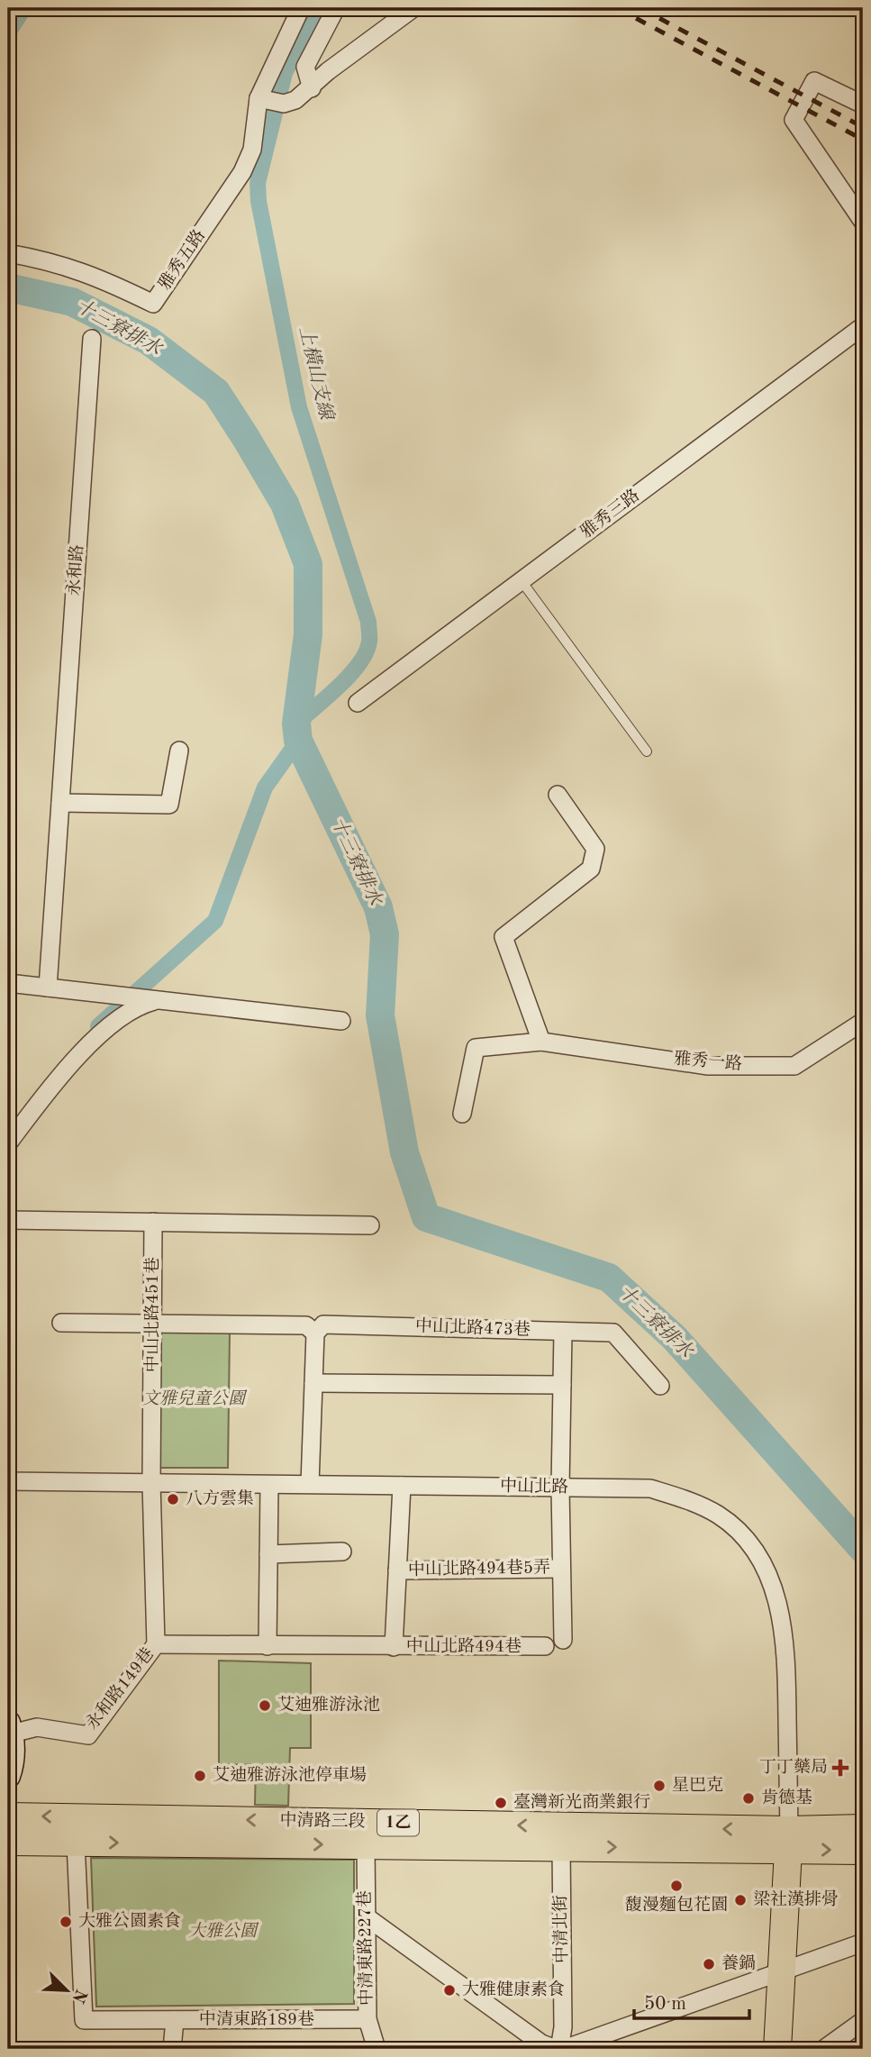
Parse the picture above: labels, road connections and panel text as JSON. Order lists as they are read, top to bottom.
{
  "streets": {
    "main road": ["中清路三段", "1乙"],
    "street": [
      "雅秀五路",
      "雅秀三路",
      "永和路",
      "雅秀一路",
      "中山北路451巷",
      "中山北路473巷",
      "中山北路",
      "中山北路494巷5弄",
      "中山北路494巷",
      "永和路149巷",
      "中清北街",
      "中清東路227巷",
      "中清東路189巷"
    ]
  },
  "crossings": [
    ["中山北路451巷", "中山北路"],
    ["中山北路451巷", "永和路149巷"],
    ["中山北路", "中山北路494巷"],
    ["中山北路", "中清路三段"],
    ["中山北路494巷5弄", "中山北路494巷"],
    ["中山北路494巷", "永和路149巷"],
    ["中清路三段", "中清北街"],
    ["中清路三段", "中清東路227巷"],
    ["中清東路227巷", "中清東路189巷"]
  ],
  "water": ["十三寮排水", "上橫山支線"],
  "parks": ["文雅兒童公園", "大雅公園"],
  "places": {
    "other": [
      "八方雲集",
      "艾迪雅游泳池",
      "艾迪雅游泳池停車場",
      "星巴克",
      "肯德基",
      "臺灣新光商業銀行",
      "馥漫麵包花園",
      "梁社漢排骨",
      "大雅公園素食",
      "養鍋",
      "大雅健康素食"
    ],
    "health": ["丁丁藥局"]
  },
  "scale_bar": "50 m",
  "north": "bottom right"
}
